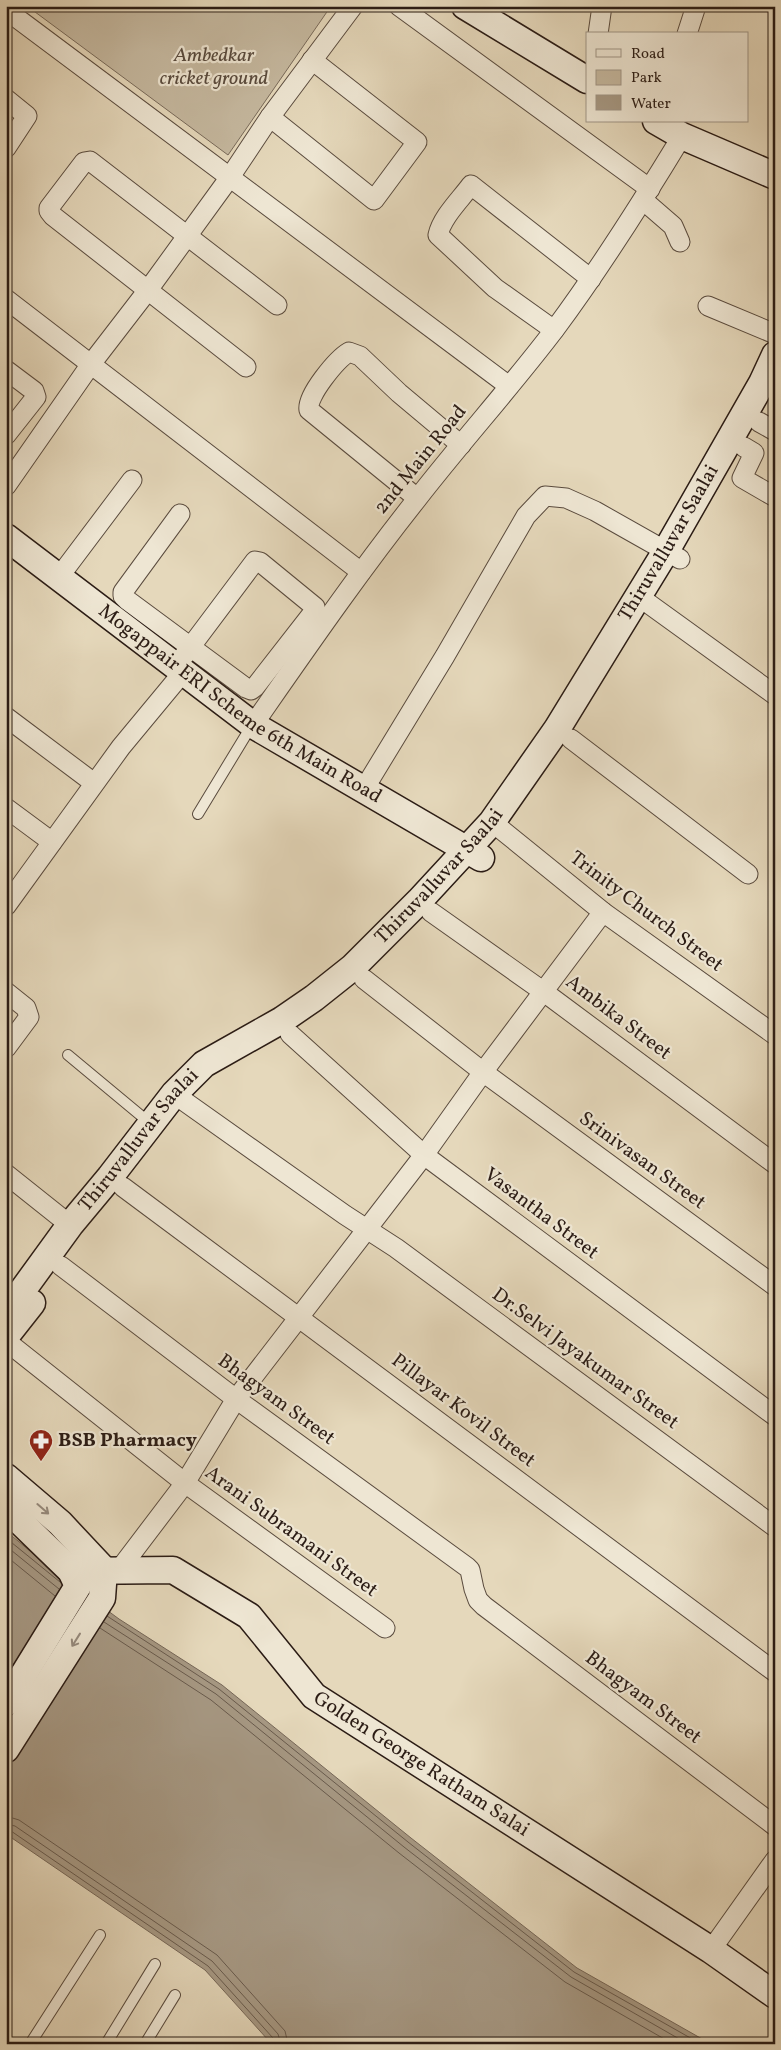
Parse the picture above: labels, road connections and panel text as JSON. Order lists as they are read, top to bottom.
{
  "streets": {
    "main road": ["Thiruvalluvar Saalai", "Mogappair ERI Scheme 6th Main Road", "Golden George Ratham Salai"],
    "street": [
      "2nd Main Road",
      "Trinity Church Street",
      "Ambika Street",
      "Srinivasan Street",
      "Vasantha Street",
      "Dr.Selvi Jayakumar Street",
      "Bhagyam Street",
      "Pillayar Kovil Street",
      "Arani Subramani Street"
    ]
  },
  "crossings": [
    ["2nd Main Road", "Mogappair ERI Scheme 6th Main Road"],
    ["Thiruvalluvar Saalai", "Mogappair ERI Scheme 6th Main Road"],
    ["Thiruvalluvar Saalai", "Trinity Church Street"],
    ["Thiruvalluvar Saalai", "Ambika Street"],
    ["Thiruvalluvar Saalai", "Srinivasan Street"],
    ["Thiruvalluvar Saalai", "Vasantha Street"],
    ["Thiruvalluvar Saalai", "Dr.Selvi Jayakumar Street"],
    ["Thiruvalluvar Saalai", "Bhagyam Street"],
    ["Thiruvalluvar Saalai", "Pillayar Kovil Street"]
  ],
  "parks": ["Ambedkar cricket ground"],
  "places": {
    "pharmacy": ["BSB Pharmacy"]
  },
  "legend": ["Road", "Park", "Water"]
}
